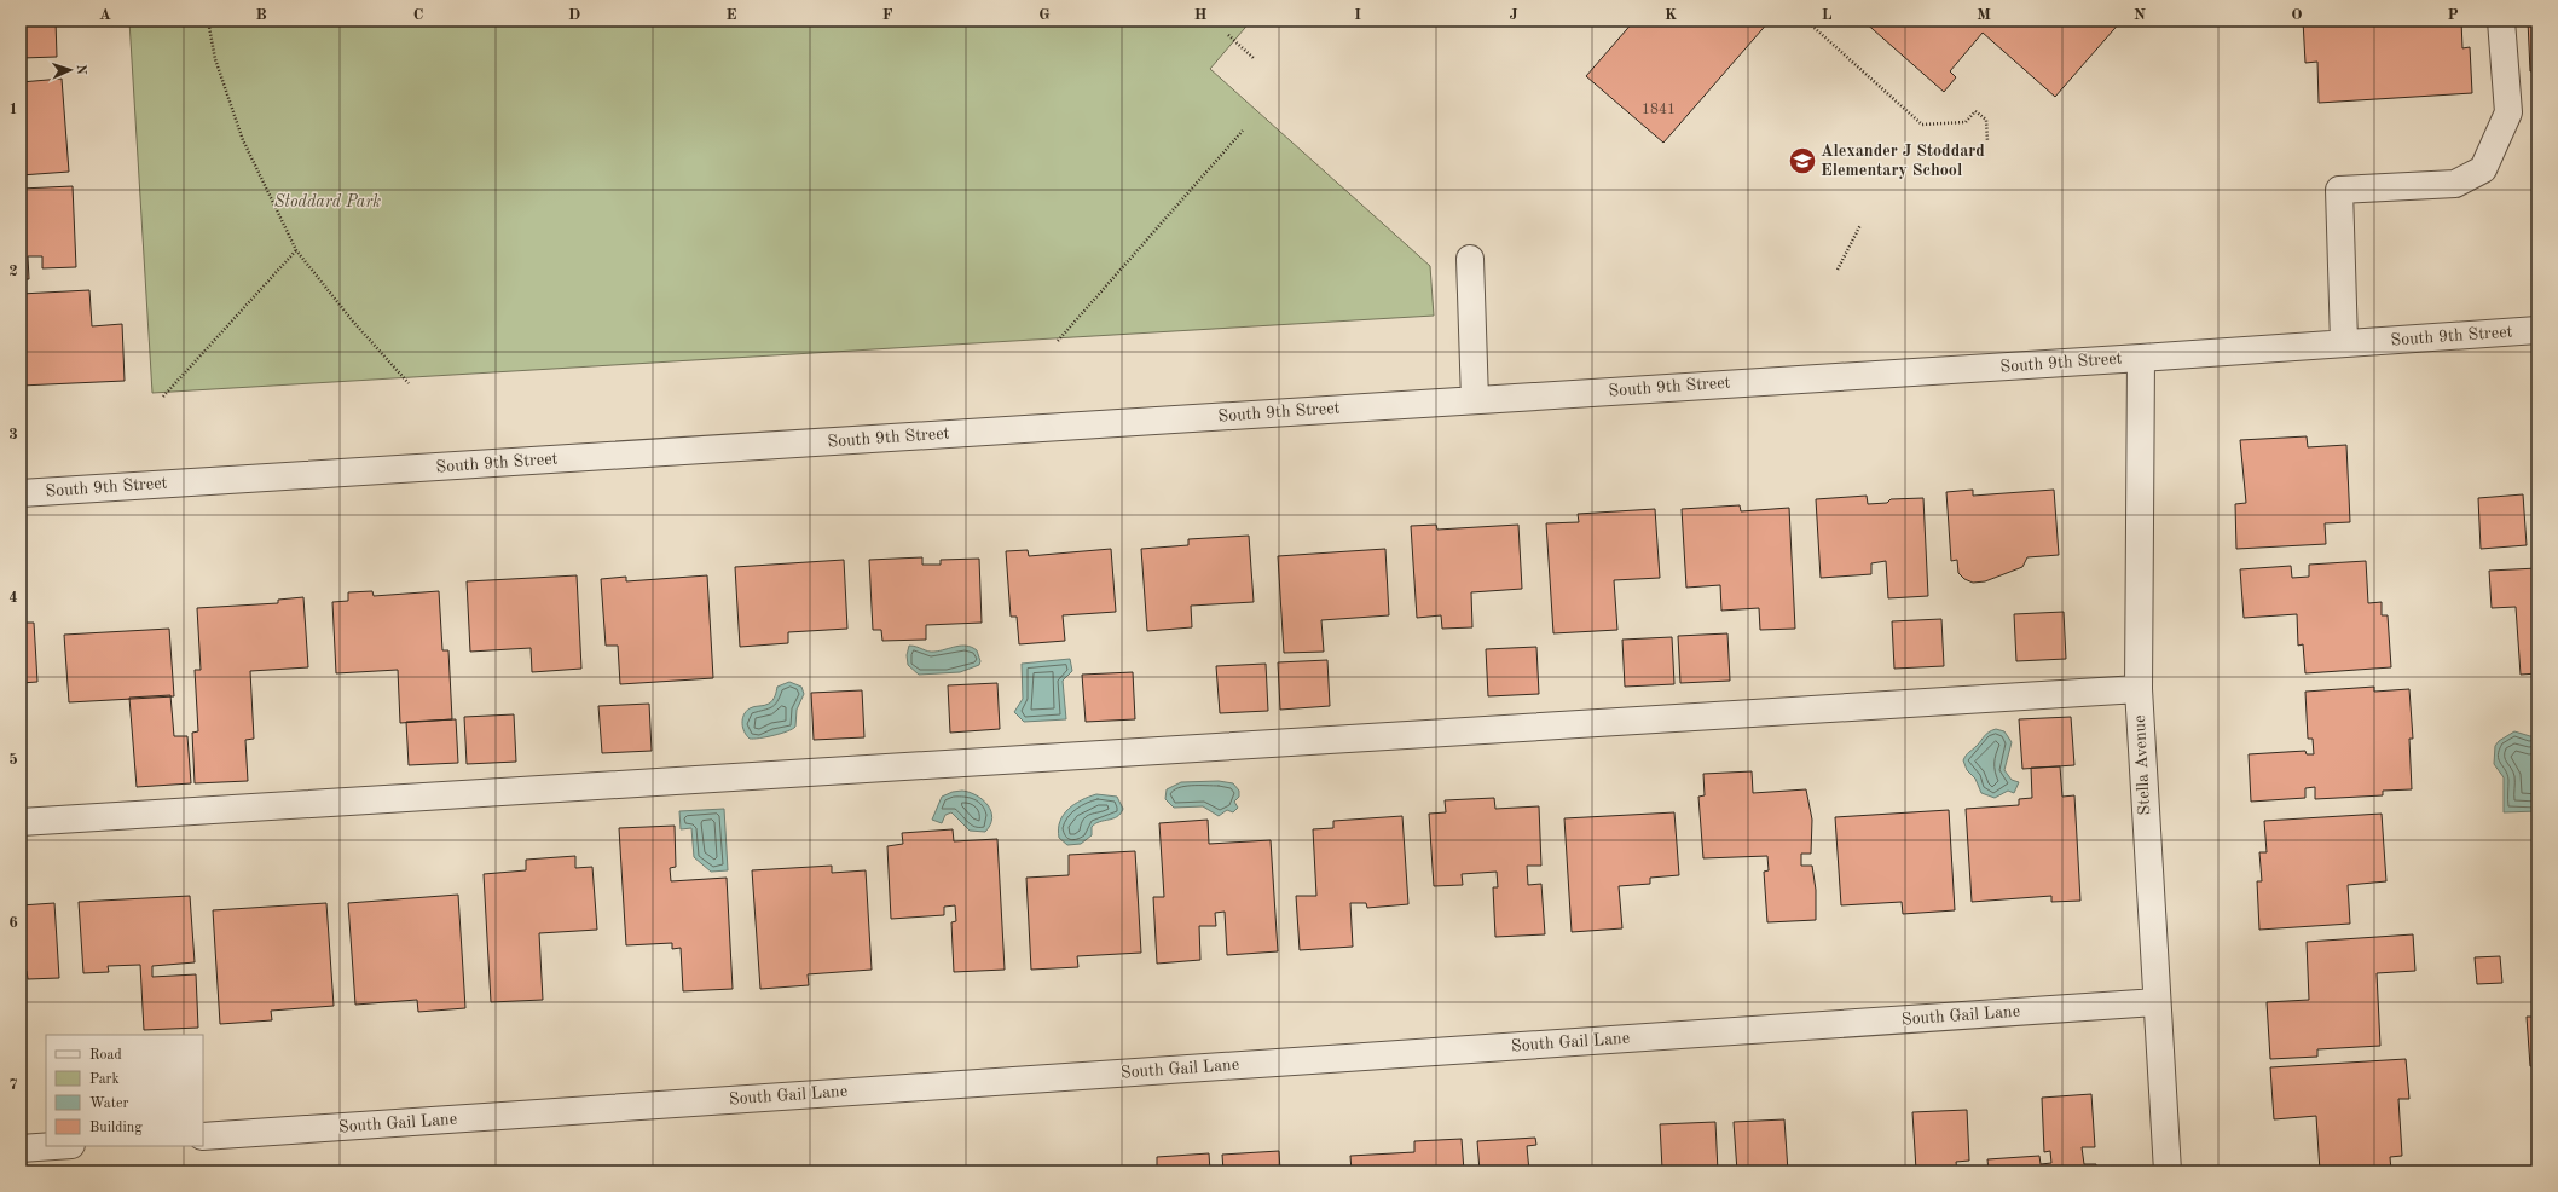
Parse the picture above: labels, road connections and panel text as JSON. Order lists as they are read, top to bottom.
{
  "streets": {
    "street": ["South 9th Street", "Stella Avenue", "South Gail Lane"]
  },
  "crossings": [
    ["South 9th Street", "Stella Avenue"],
    ["Stella Avenue", "South Gail Lane"]
  ],
  "parks": ["Stoddard Park"],
  "places": {
    "school or university": ["Alexander J Stoddard Elementary School"]
  },
  "house_numbers": ["1841"],
  "legend": [
    "Road",
    "Park",
    "Water",
    "Building"
  ],
  "north": "right",
  "grid": {
    "columns": [
      "A",
      "B",
      "C",
      "D",
      "E",
      "F",
      "G",
      "H",
      "I",
      "J",
      "K",
      "L",
      "M",
      "N",
      "O",
      "P"
    ],
    "rows": [
      "1",
      "2",
      "3",
      "4",
      "5",
      "6",
      "7"
    ]
  }
}
